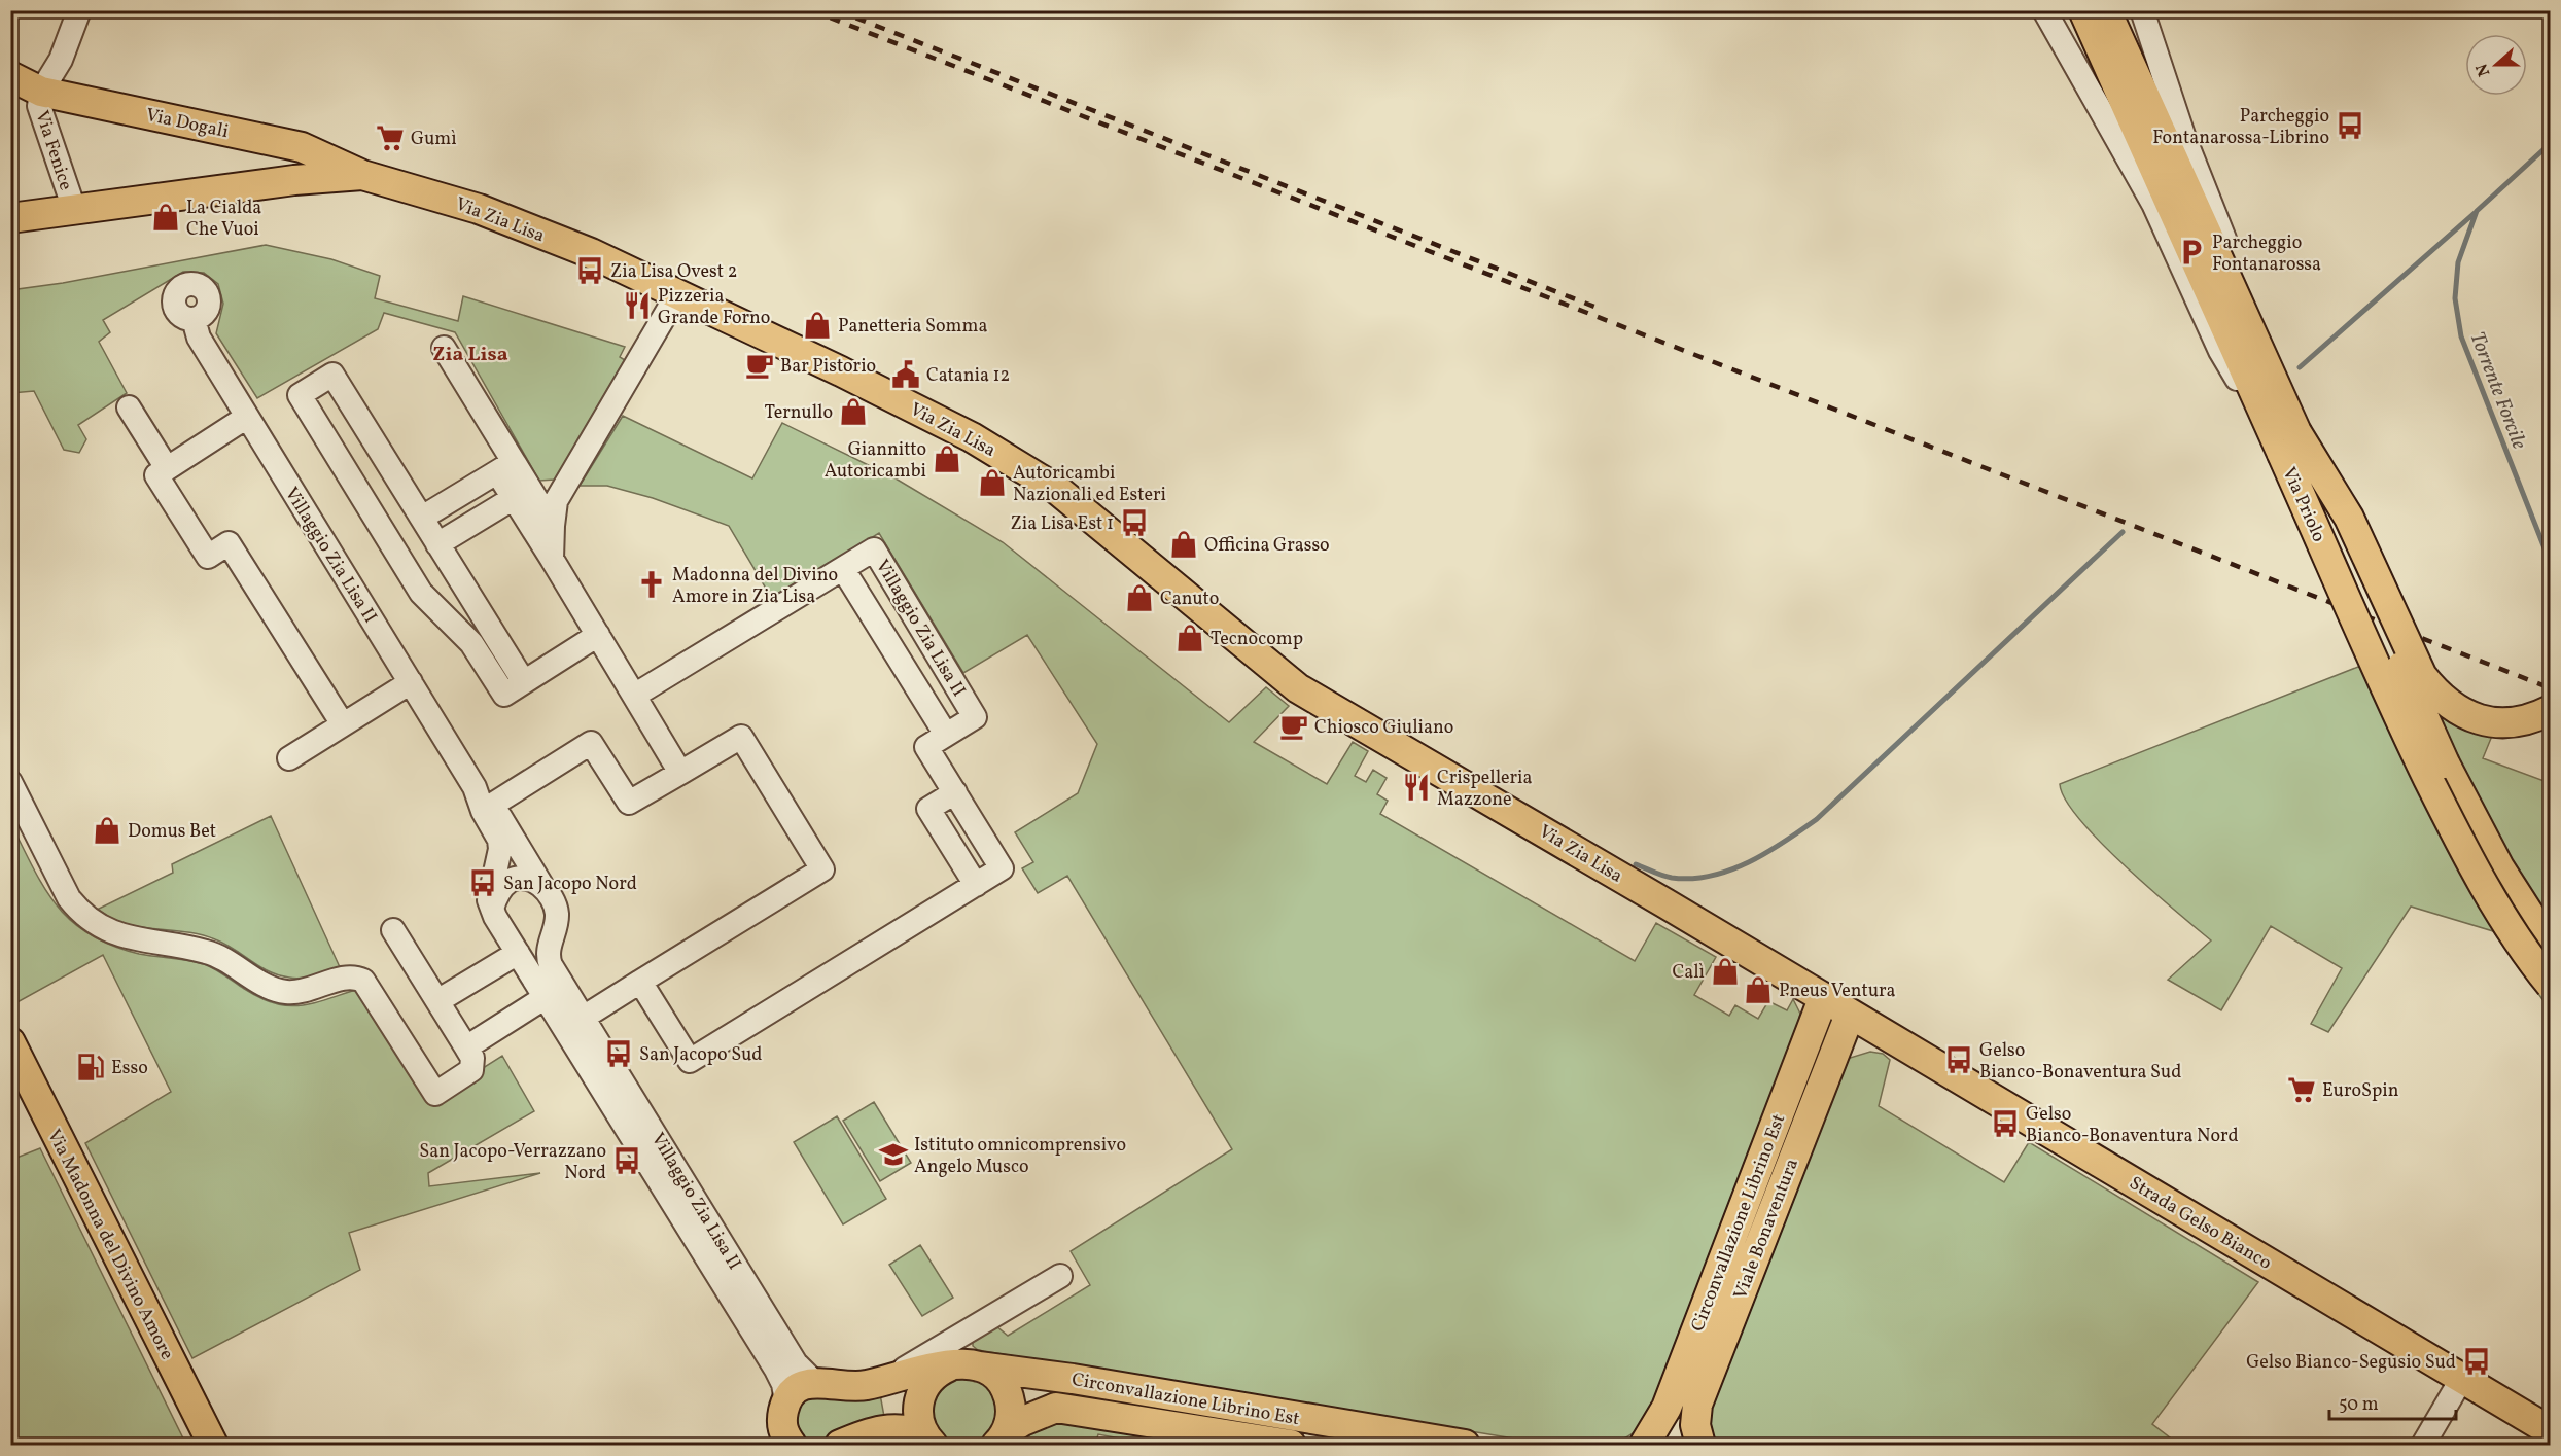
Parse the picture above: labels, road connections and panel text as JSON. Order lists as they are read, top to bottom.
{
  "streets": {
    "main road": [
      "Via Dogali",
      "Via Zia Lisa",
      "Via Priolo",
      "Circonvallazione Librino Est",
      "Strada Gelso Bianco",
      "Viale Bonaventura",
      "Via Madonna del Divino Amore"
    ],
    "street": ["Via Fenice", "Villaggio Zia Lisa II"]
  },
  "crossings": [
    ["Via Dogali", "Via Fenice"],
    ["Via Dogali", "Via Zia Lisa"],
    ["Via Fenice", "Via Zia Lisa"],
    ["Via Zia Lisa", "Circonvallazione Librino Est"],
    ["Via Zia Lisa", "Strada Gelso Bianco"],
    ["Villaggio Zia Lisa II", "Circonvallazione Librino Est"],
    ["Circonvallazione Librino Est", "Strada Gelso Bianco"],
    ["Strada Gelso Bianco", "Viale Bonaventura"]
  ],
  "districts": ["Zia Lisa"],
  "water": ["Torrente Forcile"],
  "places": {
    "bus stop": [
      "Parcheggio Fontanarossa-Librino",
      "Zia Lisa Ovest 2",
      "Zia Lisa Est 1",
      "San Jacopo Nord",
      "San Jacopo Sud",
      "Gelso Bianco-Bonaventura Sud",
      "Gelso Bianco-Bonaventura Nord",
      "San Jacopo-Verrazzano Nord",
      "Gelso Bianco-Segusio Sud"
    ],
    "supermarket": ["Gumì", "EuroSpin"],
    "shop": [
      "La Cialda Che Vuoi",
      "Panetteria Somma",
      "Ternullo",
      "Giannitto Autoricambi",
      "Autoricambi Nazionali ed Esteri",
      "Officina Grasso",
      "Canuto",
      "Tecnocomp",
      "Domus Bet",
      "Calì",
      "Pneus Ventura"
    ],
    "parking": ["Parcheggio Fontanarossa"],
    "restaurant": ["Pizzeria Grande Forno", "Crispelleria Mazzone"],
    "cafe": ["Bar Pistorio", "Chiosco Giuliano"],
    "public building": ["Catania 12"],
    "church": ["Madonna del Divino Amore in Zia Lisa"],
    "fuel station": ["Esso"],
    "school or university": ["Istituto omnicomprensivo Angelo Musco"]
  },
  "scale_bar": "50 m",
  "north": "left"
}
